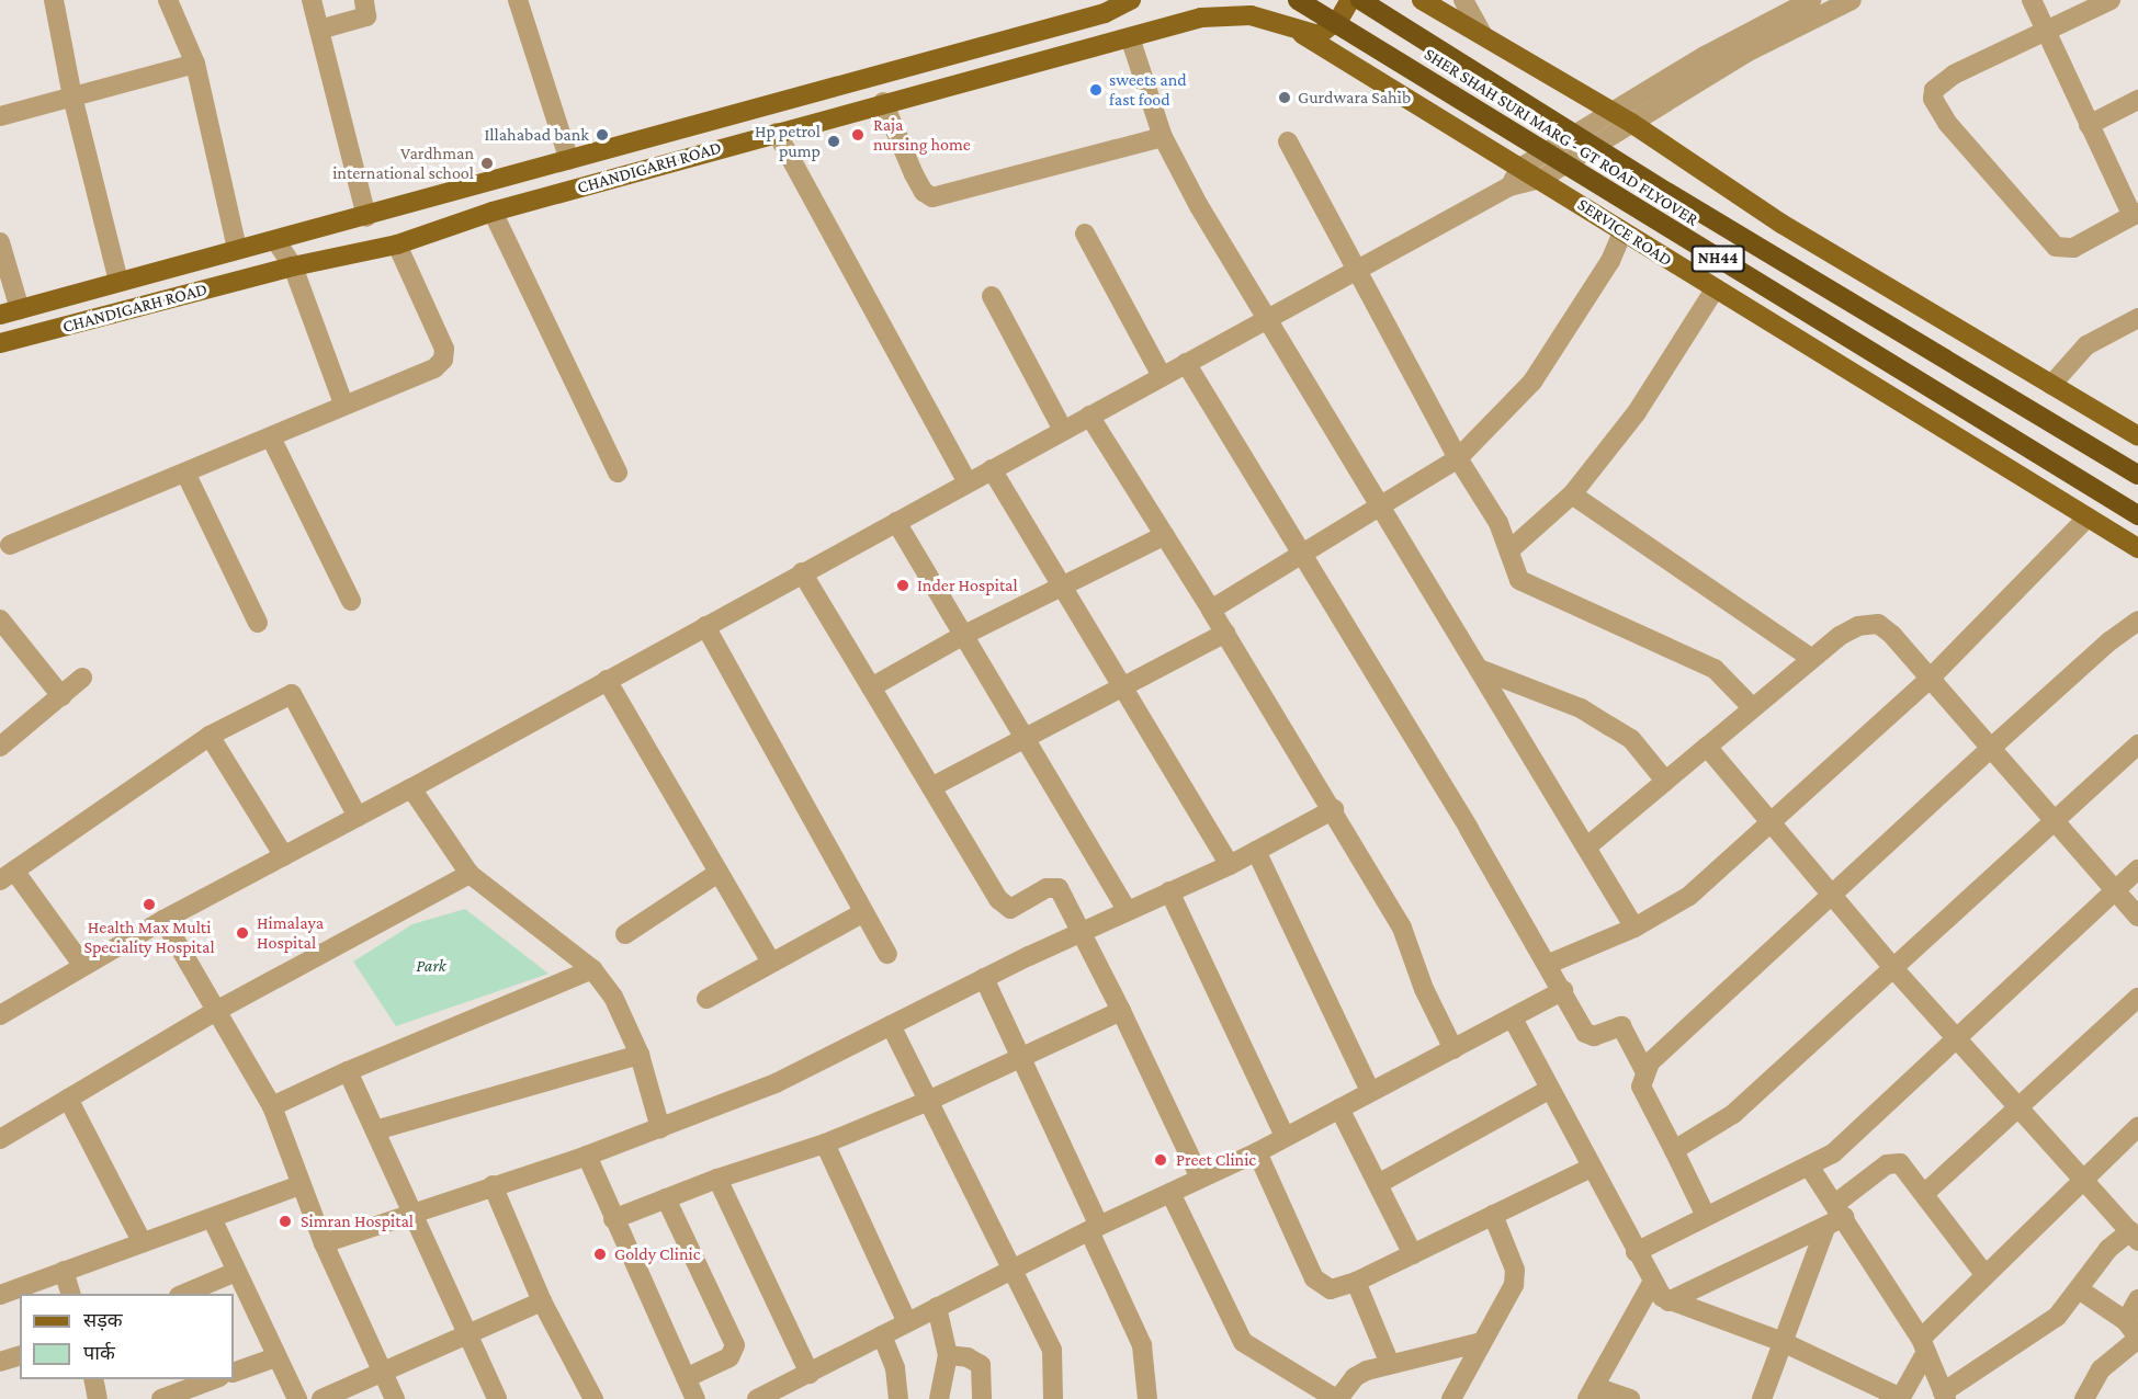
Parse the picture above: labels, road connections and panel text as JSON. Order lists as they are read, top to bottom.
{
  "streets": {
    "highway": ["SHER SHAH SURI MARG - GT ROAD FLYOVER", "NH44"],
    "main road": ["CHANDIGARH ROAD", "SERVICE ROAD"]
  },
  "crossings": [
    ["CHANDIGARH ROAD", "SERVICE ROAD"]
  ],
  "parks": ["Park"],
  "places": [
    "sweets and fast food",
    "Gurdwara Sahib",
    "Illahabad bank",
    "Raja nursing home",
    "Hp petrol pump",
    "Vardhman international school",
    "Inder Hospital",
    "Health Max Multi Speciality Hospital",
    "Himalaya Hospital",
    "Preet Clinic",
    "Simran Hospital",
    "Goldy Clinic"
  ],
  "legend": ["सड़क", "पार्क"]
}
